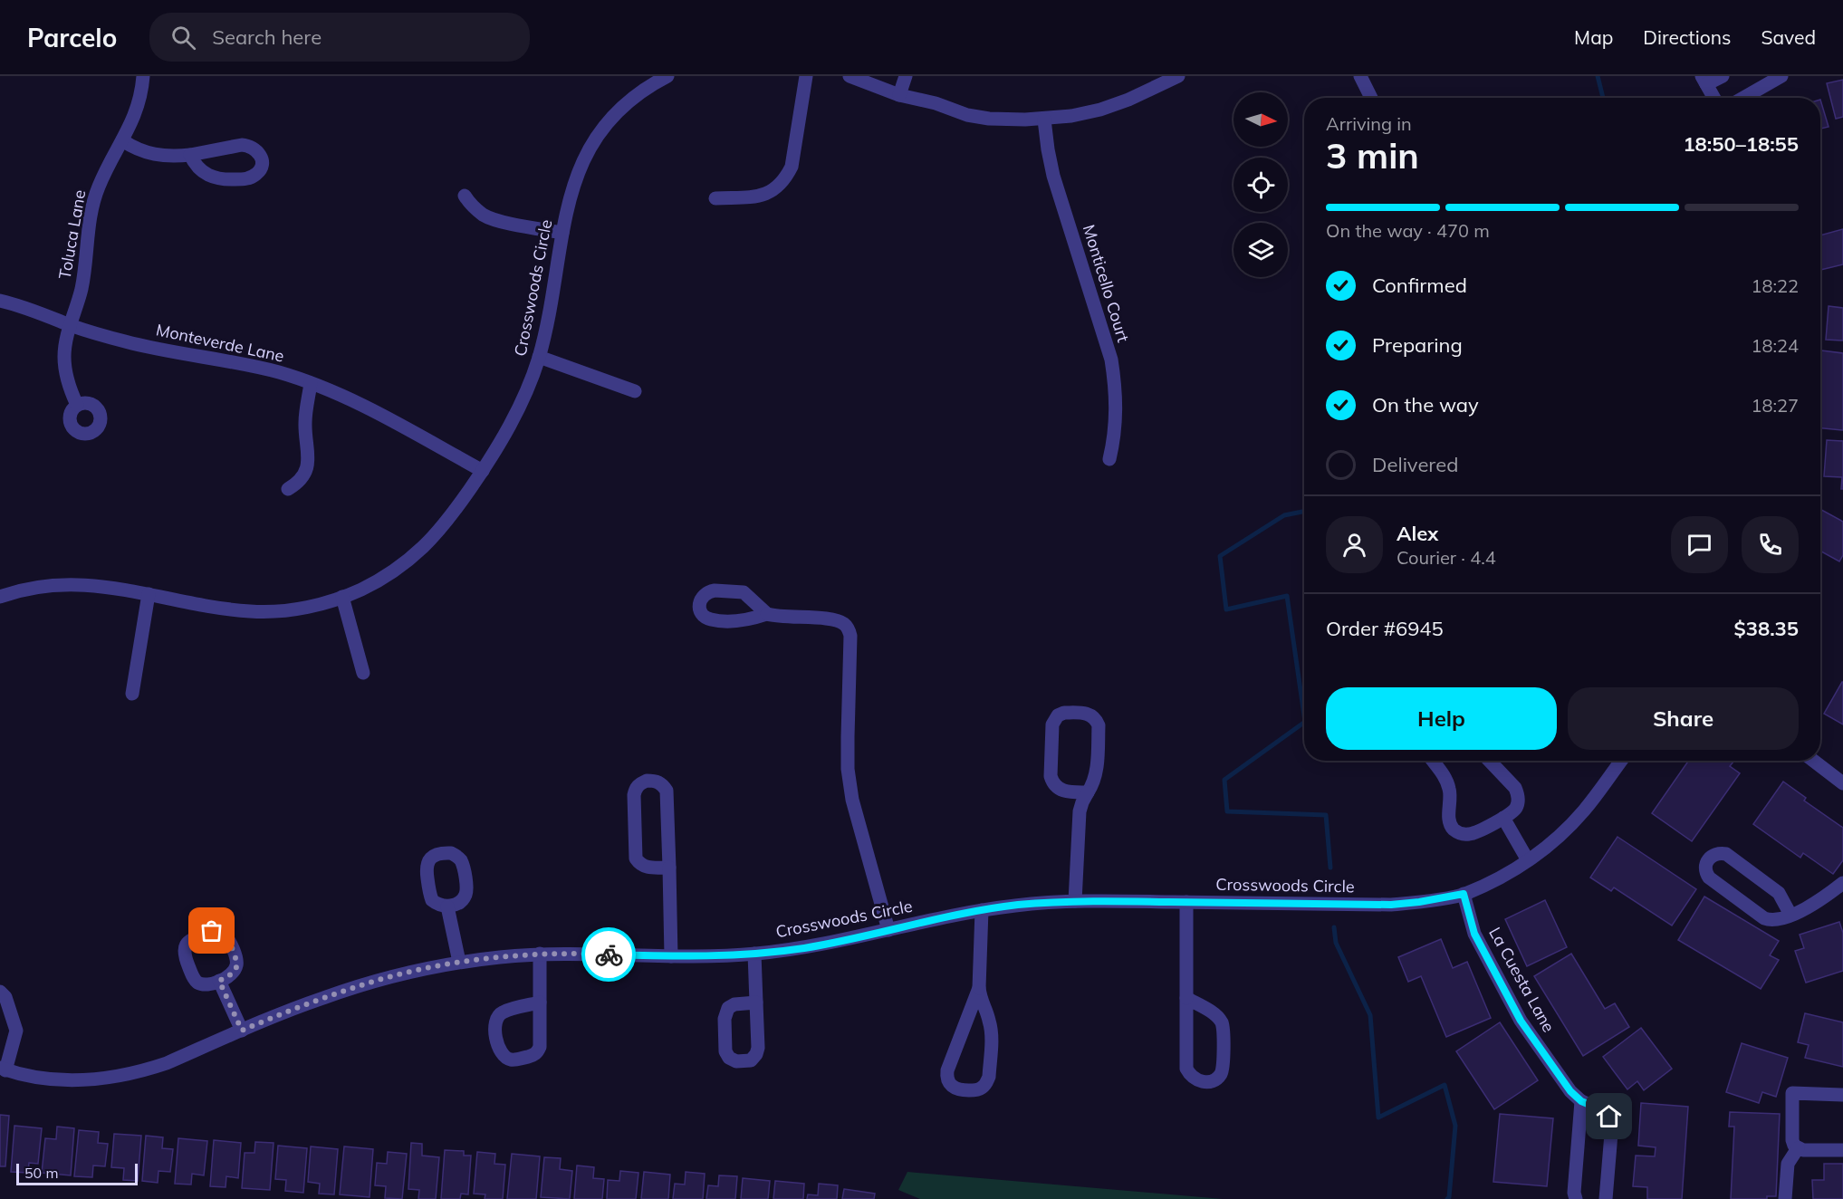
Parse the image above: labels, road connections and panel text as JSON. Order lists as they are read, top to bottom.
{
  "streets": {
    "street": [
      "Toluca Lane",
      "Monticello Court",
      "Crosswoods Circle",
      "Monteverde Lane",
      "La Cuesta Lane"
    ]
  },
  "crossings": [
    ["Toluca Lane", "Monteverde Lane"],
    ["Crosswoods Circle", "Monteverde Lane"],
    ["Crosswoods Circle", "La Cuesta Lane"]
  ],
  "scale_bar": "50 m",
  "north": "right",
  "page": {
    "header": "Parcelo",
    "search": "Search here",
    "nav": ["Map", "Directions", "Saved"],
    "heading": ["3 min", "Arriving in", "18:50–18:55"],
    "panel": [
      "Alex",
      "Courier · 4.4",
      "Order #6945",
      "$38.35"
    ],
    "bar": "On the way · 470 m",
    "list": [
      ["Confirmed", "18:22"],
      ["Preparing", "18:24"],
      ["On the way", "18:27"],
      "Delivered"
    ],
    "buttons": ["Help", "Share"],
    "scale": "50 m"
  }
}
